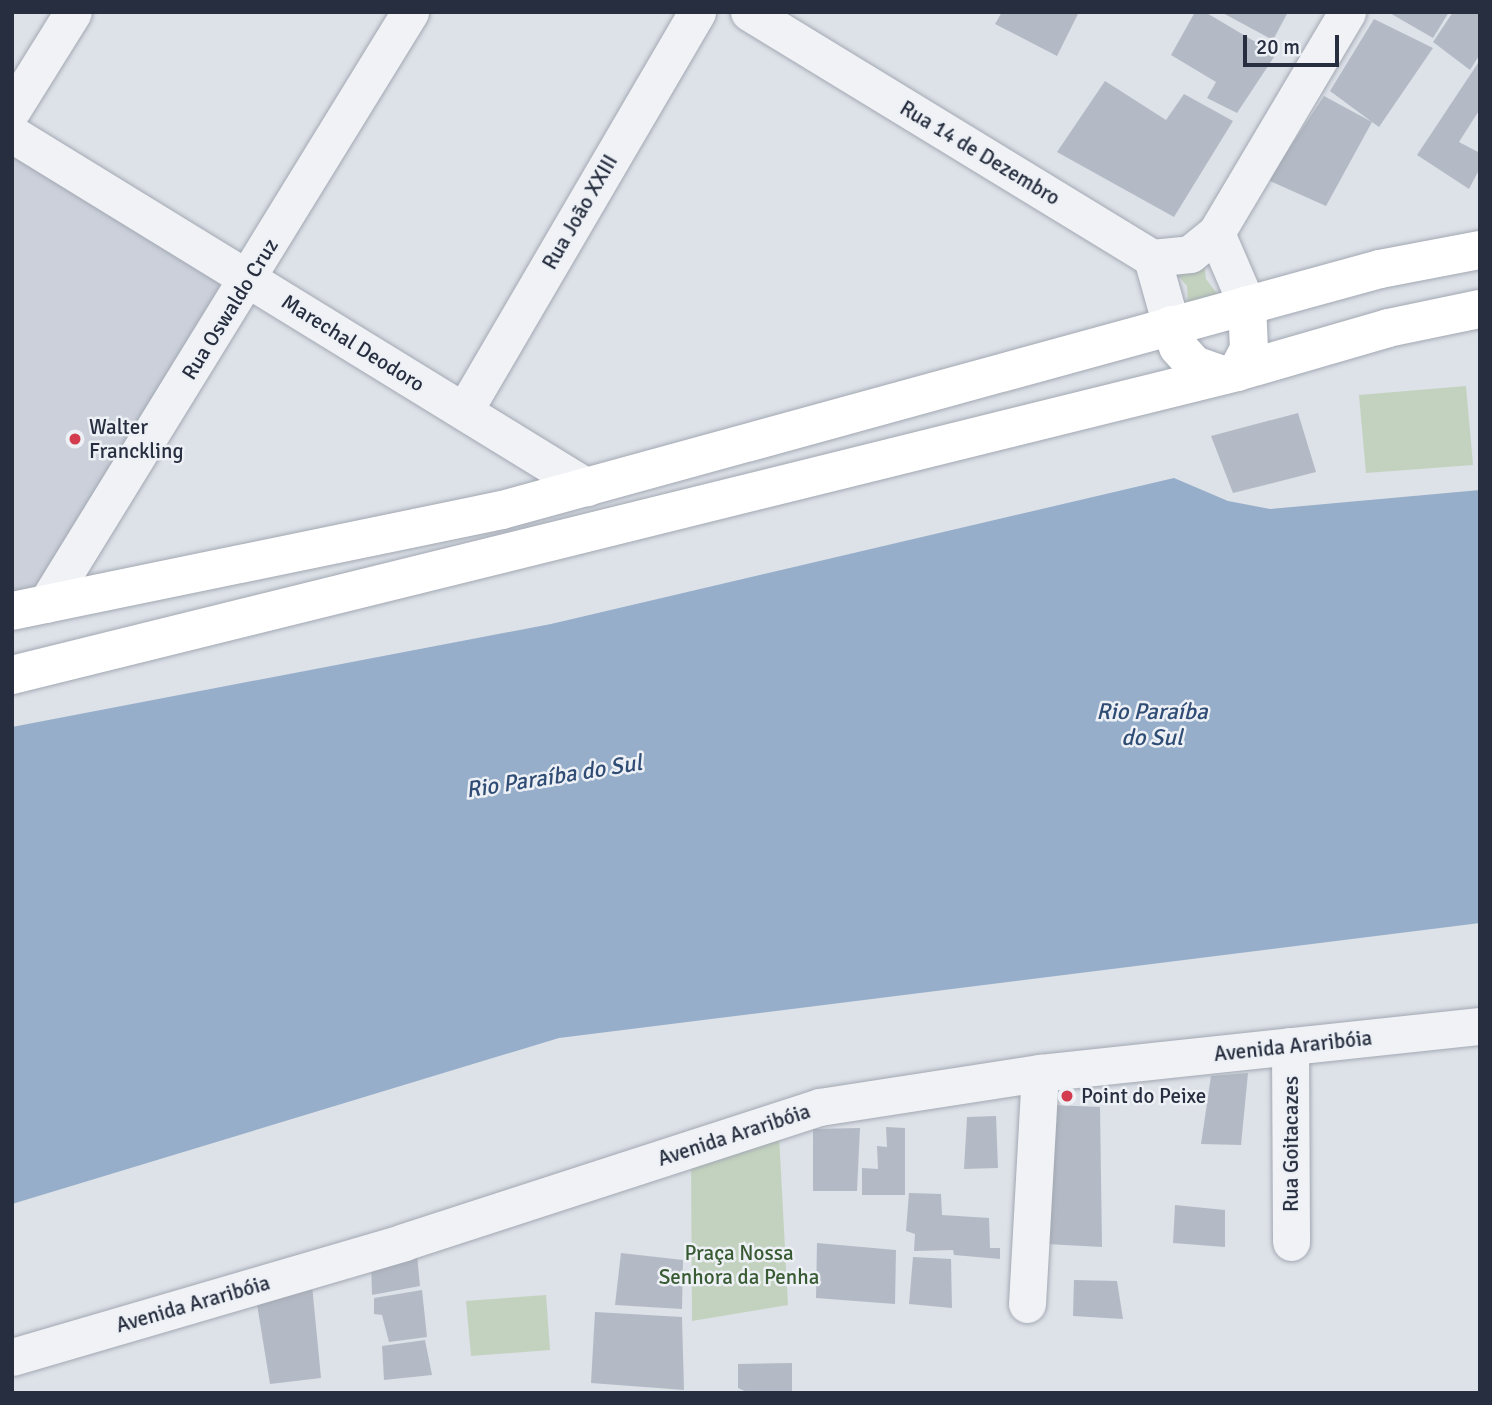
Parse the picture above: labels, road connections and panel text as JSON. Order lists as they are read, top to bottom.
{
  "streets": {
    "street": [
      "Rua 14 de Dezembro",
      "Rua João XXIII",
      "Rua Oswaldo Cruz",
      "Marechal Deodoro",
      "Avenida Araribóia",
      "Rua Goitacazes"
    ]
  },
  "crossings": [
    ["Rua João XXIII", "Marechal Deodoro"],
    ["Rua Oswaldo Cruz", "Marechal Deodoro"],
    ["Avenida Araribóia", "Rua Goitacazes"]
  ],
  "water": ["Rio Paraíba do Sul"],
  "parks": ["Praça Nossa Senhora da Penha"],
  "places": ["Walter Franckling", "Point do Peixe"],
  "scale_bar": "20 m"
}
